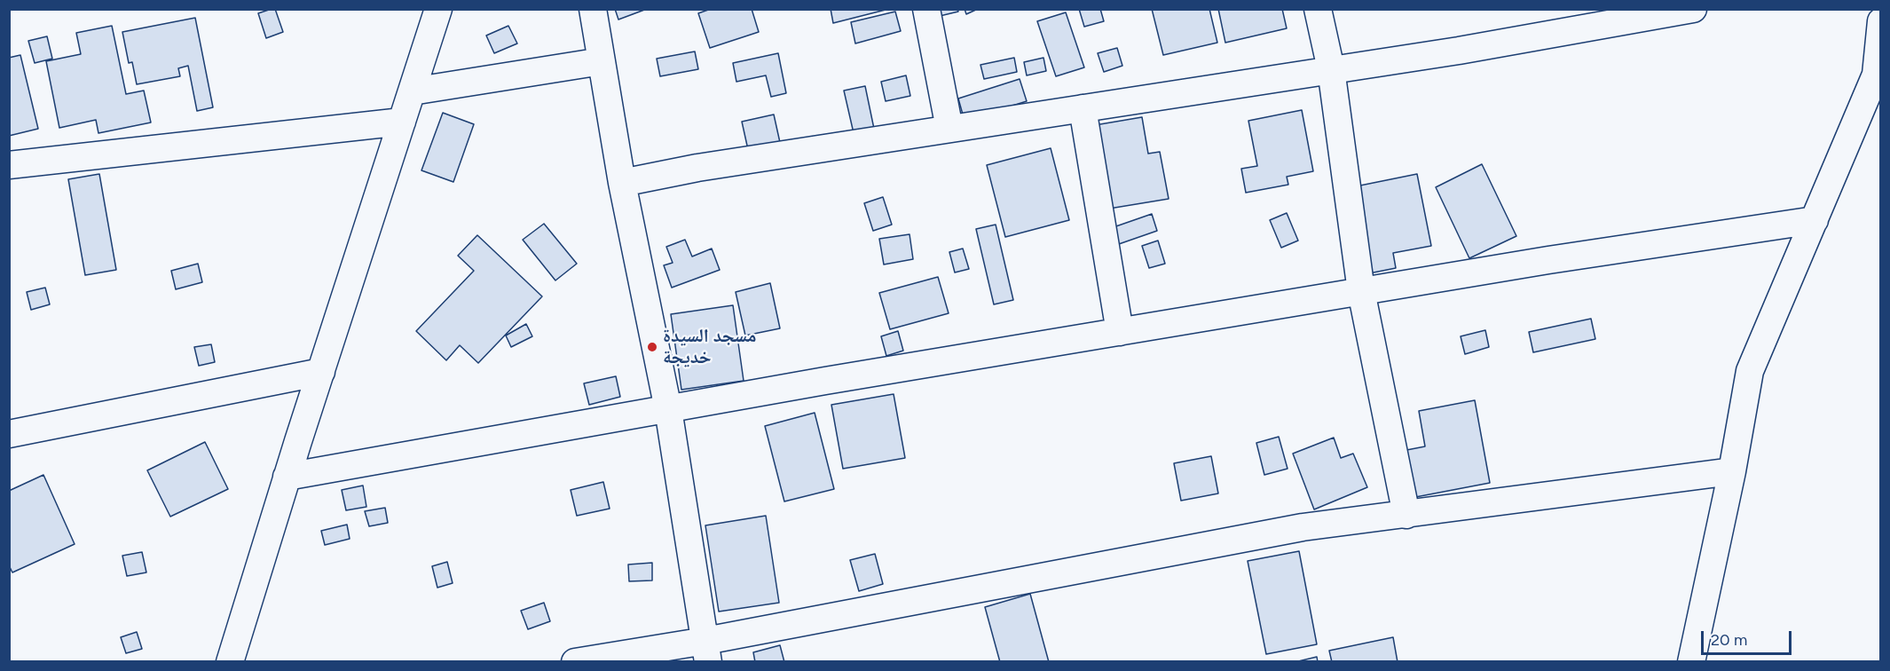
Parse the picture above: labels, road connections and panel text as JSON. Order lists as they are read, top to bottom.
{
  "places": ["مسجد السيدة خديجة"],
  "scale_bar": "20 m"
}
